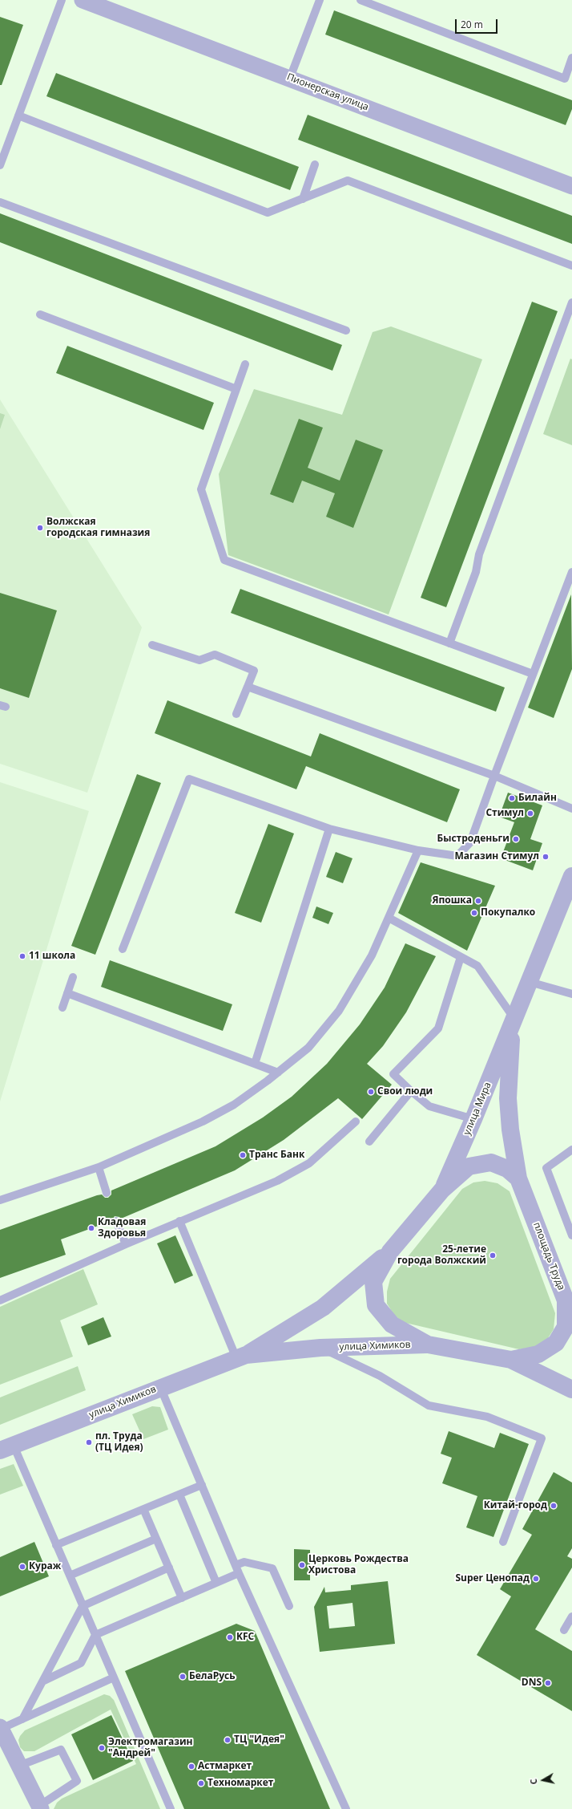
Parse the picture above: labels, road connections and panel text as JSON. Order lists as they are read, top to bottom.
{
  "streets": {
    "street": [
      "Пионерская улица",
      "улица Мира",
      "площадь Труда",
      "улица Химиков"
    ]
  },
  "crossings": [
    ["улица Мира", "площадь Труда"],
    ["площадь Труда", "улица Химиков"]
  ],
  "places": [
    "Волжская городская гимназия",
    "Билайн",
    "Стимул",
    "Быстроденьги",
    "Магазин Стимул",
    "Япошка",
    "Покупалко",
    "11 школа",
    "Свои люди",
    "Транс Банк",
    "Кладовая Здоровья",
    "25-летие города Волжский",
    "пл. Труда (ТЦ Идея)",
    "Китай-город",
    "Церковь Рождества Христова",
    "Кураж",
    "Super Ценопад",
    "KFC",
    "БелаРусь",
    "DNS",
    "ТЦ \"Идея\"",
    "Электромагазин \"Андрей\"",
    "Астмаркет",
    "Техномаркет"
  ],
  "scale_bar": "20 m",
  "north": "left"
}
